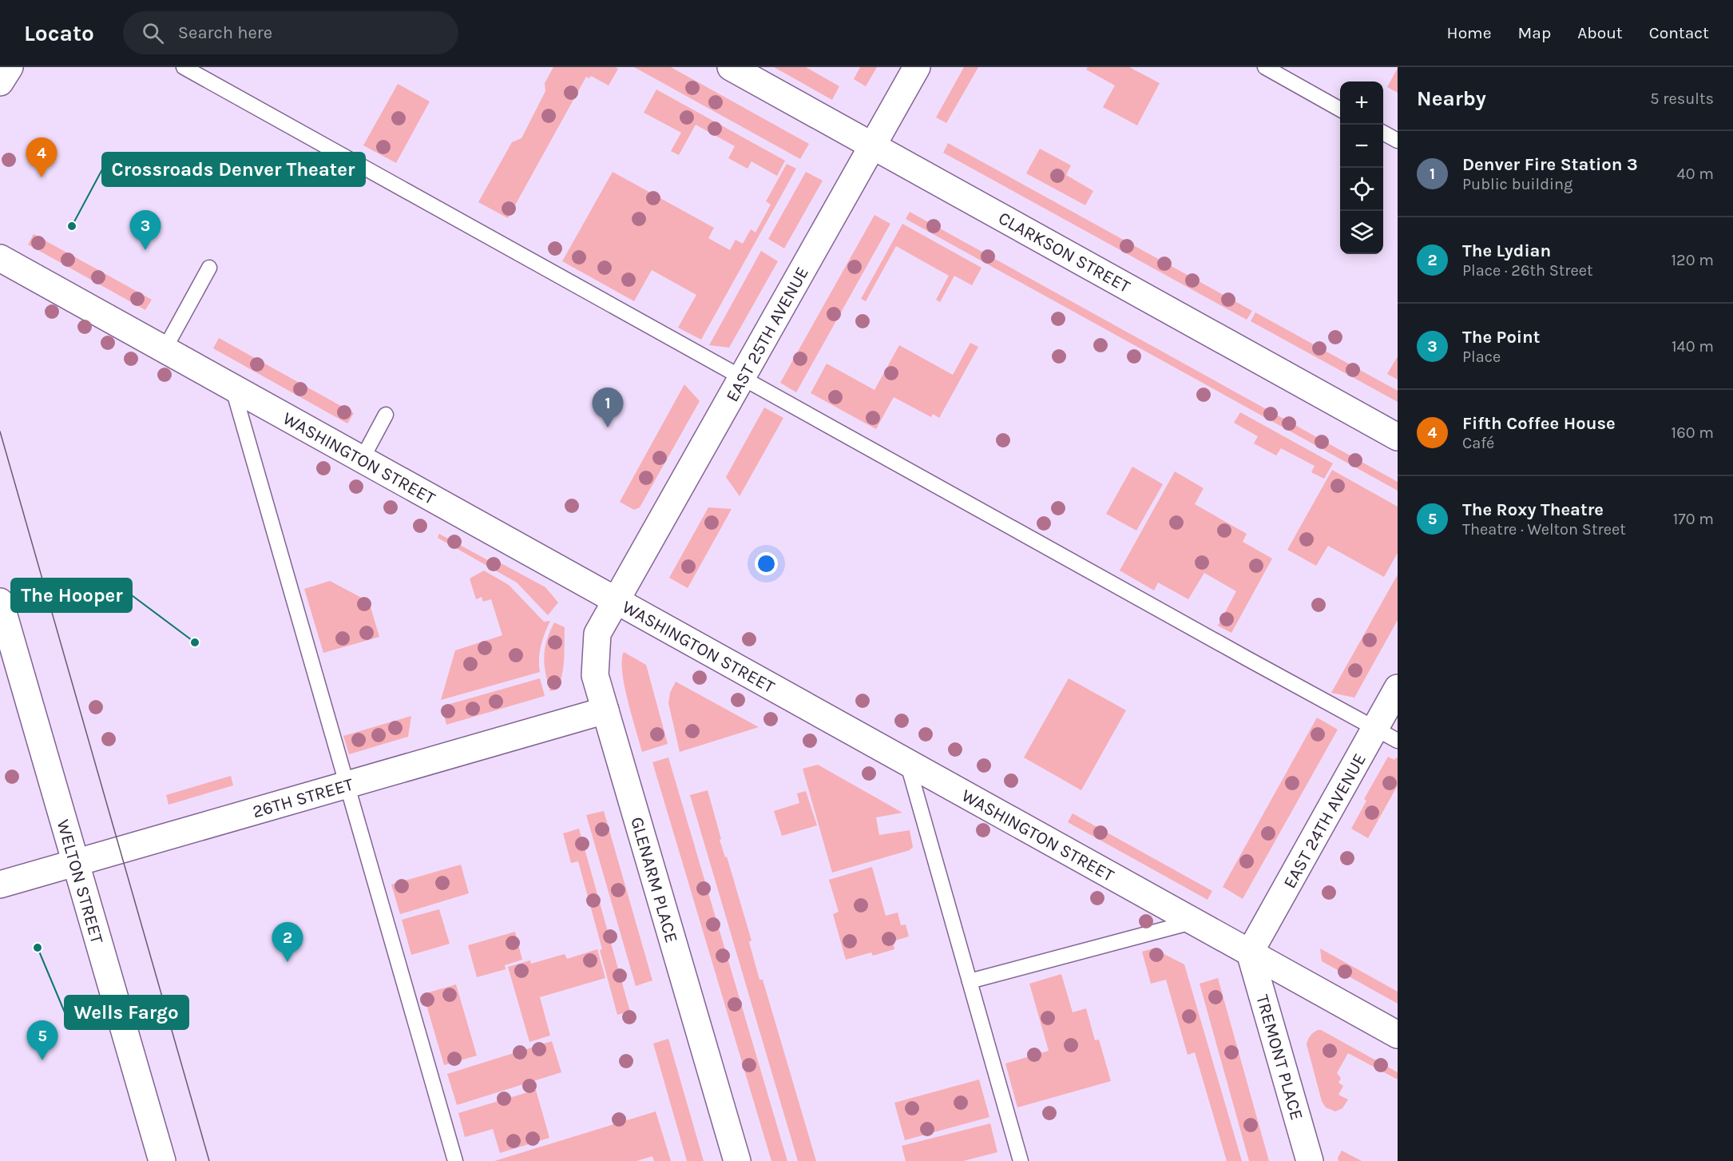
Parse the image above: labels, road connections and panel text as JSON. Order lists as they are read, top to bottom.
{
  "streets": {
    "street": [
      "CLARKSON STREET",
      "EAST 25TH AVENUE",
      "WASHINGTON STREET",
      "26TH STREET",
      "EAST 24TH AVENUE",
      "GLENARM PLACE",
      "WELTON STREET",
      "TREMONT PLACE"
    ]
  },
  "crossings": [
    ["CLARKSON STREET", "EAST 25TH AVENUE"],
    ["EAST 25TH AVENUE", "WASHINGTON STREET"],
    ["EAST 25TH AVENUE", "GLENARM PLACE"],
    ["WASHINGTON STREET", "EAST 24TH AVENUE"],
    ["WASHINGTON STREET", "GLENARM PLACE"],
    ["WASHINGTON STREET", "TREMONT PLACE"],
    ["26TH STREET", "GLENARM PLACE"],
    ["26TH STREET", "WELTON STREET"],
    ["EAST 24TH AVENUE", "TREMONT PLACE"]
  ],
  "places": ["Crossroads Denver Theater", "The Hooper", "Wells Fargo"],
  "page": {
    "header": "Locato",
    "search": "Search here",
    "nav": [
      "Home",
      "Map",
      "About",
      "Contact"
    ],
    "heading": ["Nearby", "5 results"],
    "map_buttons": ["+", "−"],
    "list": [
      {
        "mark": "1",
        "name": "Denver Fire Station 3",
        "note": "Public building",
        "value": "40 m"
      },
      {
        "mark": "2",
        "name": "The Lydian",
        "note": "Place · 26th Street",
        "value": "120 m"
      },
      {
        "mark": "3",
        "name": "The Point",
        "note": "Place",
        "value": "140 m"
      },
      {
        "mark": "4",
        "name": "Fifth Coffee House",
        "note": "Café",
        "value": "160 m"
      },
      {
        "mark": "5",
        "name": "The Roxy Theatre",
        "note": "Theatre · Welton Street",
        "value": "170 m"
      }
    ],
    "pins": [
      "4",
      "3",
      "1",
      "2",
      "5"
    ]
  }
}
